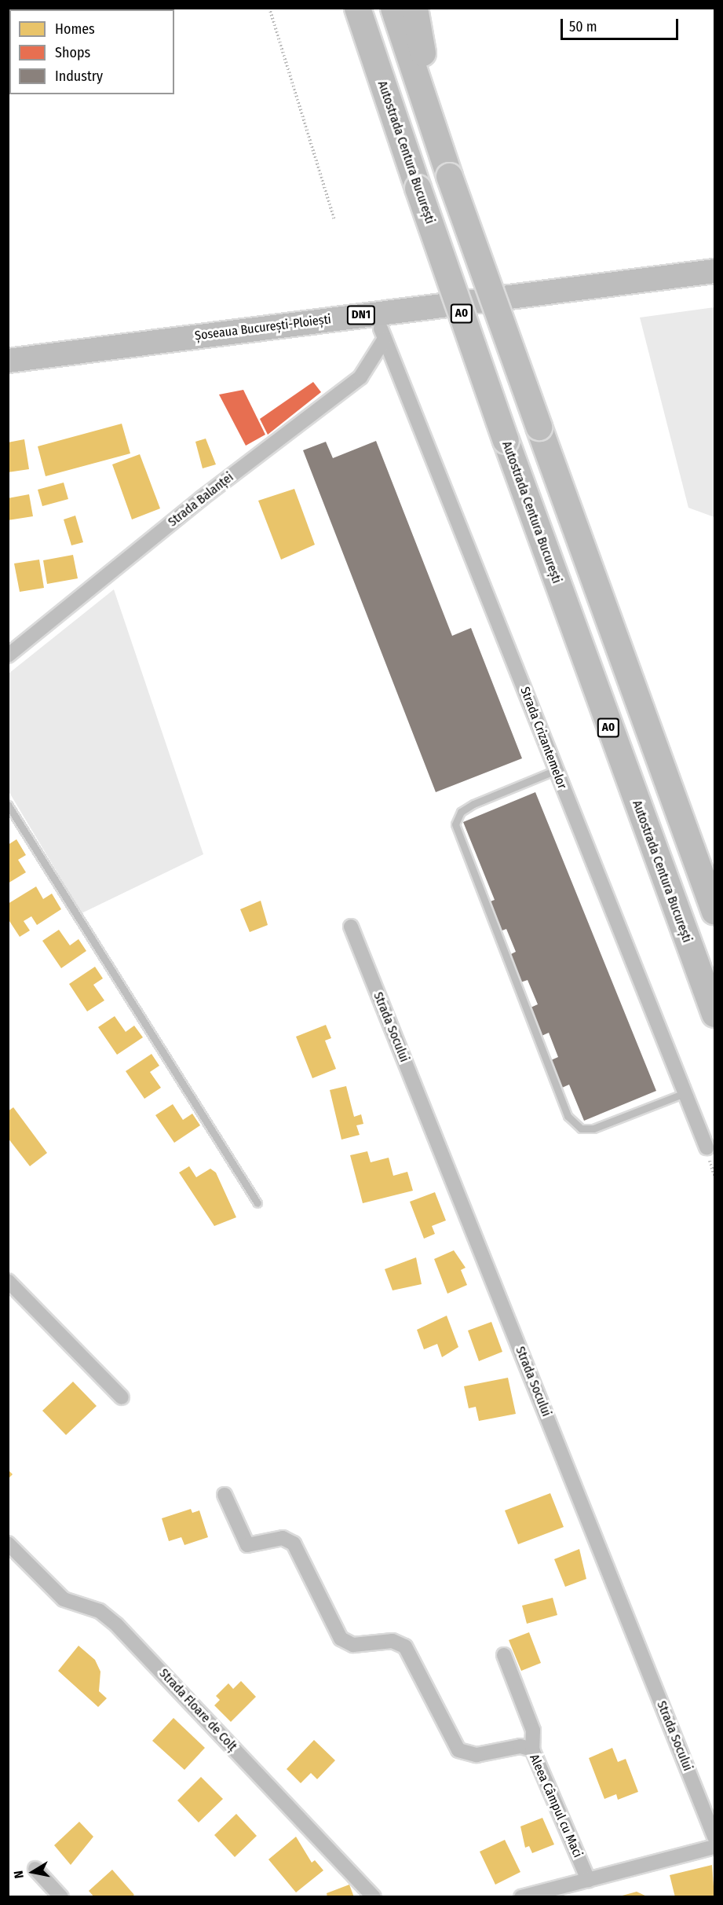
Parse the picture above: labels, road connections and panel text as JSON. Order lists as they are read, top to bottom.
{
  "streets": {
    "highway": [
      "Autostrada Centura București",
      "A0",
      "DN1",
      "Șoseaua București-Ploiești"
    ],
    "street": [
      "Strada Balanței",
      "Strada Crizantemelor",
      "Strada Socului",
      "Strada Floare de Colț",
      "Aleea Câmpul cu Maci"
    ]
  },
  "crossings": [
    ["Șoseaua București-Ploiești", "Strada Balanței"],
    ["Șoseaua București-Ploiești", "Strada Crizantemelor"],
    ["Strada Balanței", "Strada Crizantemelor"]
  ],
  "legend": ["Homes", "Shops", "Industry"],
  "scale_bar": "50 m",
  "north": "left"
}
